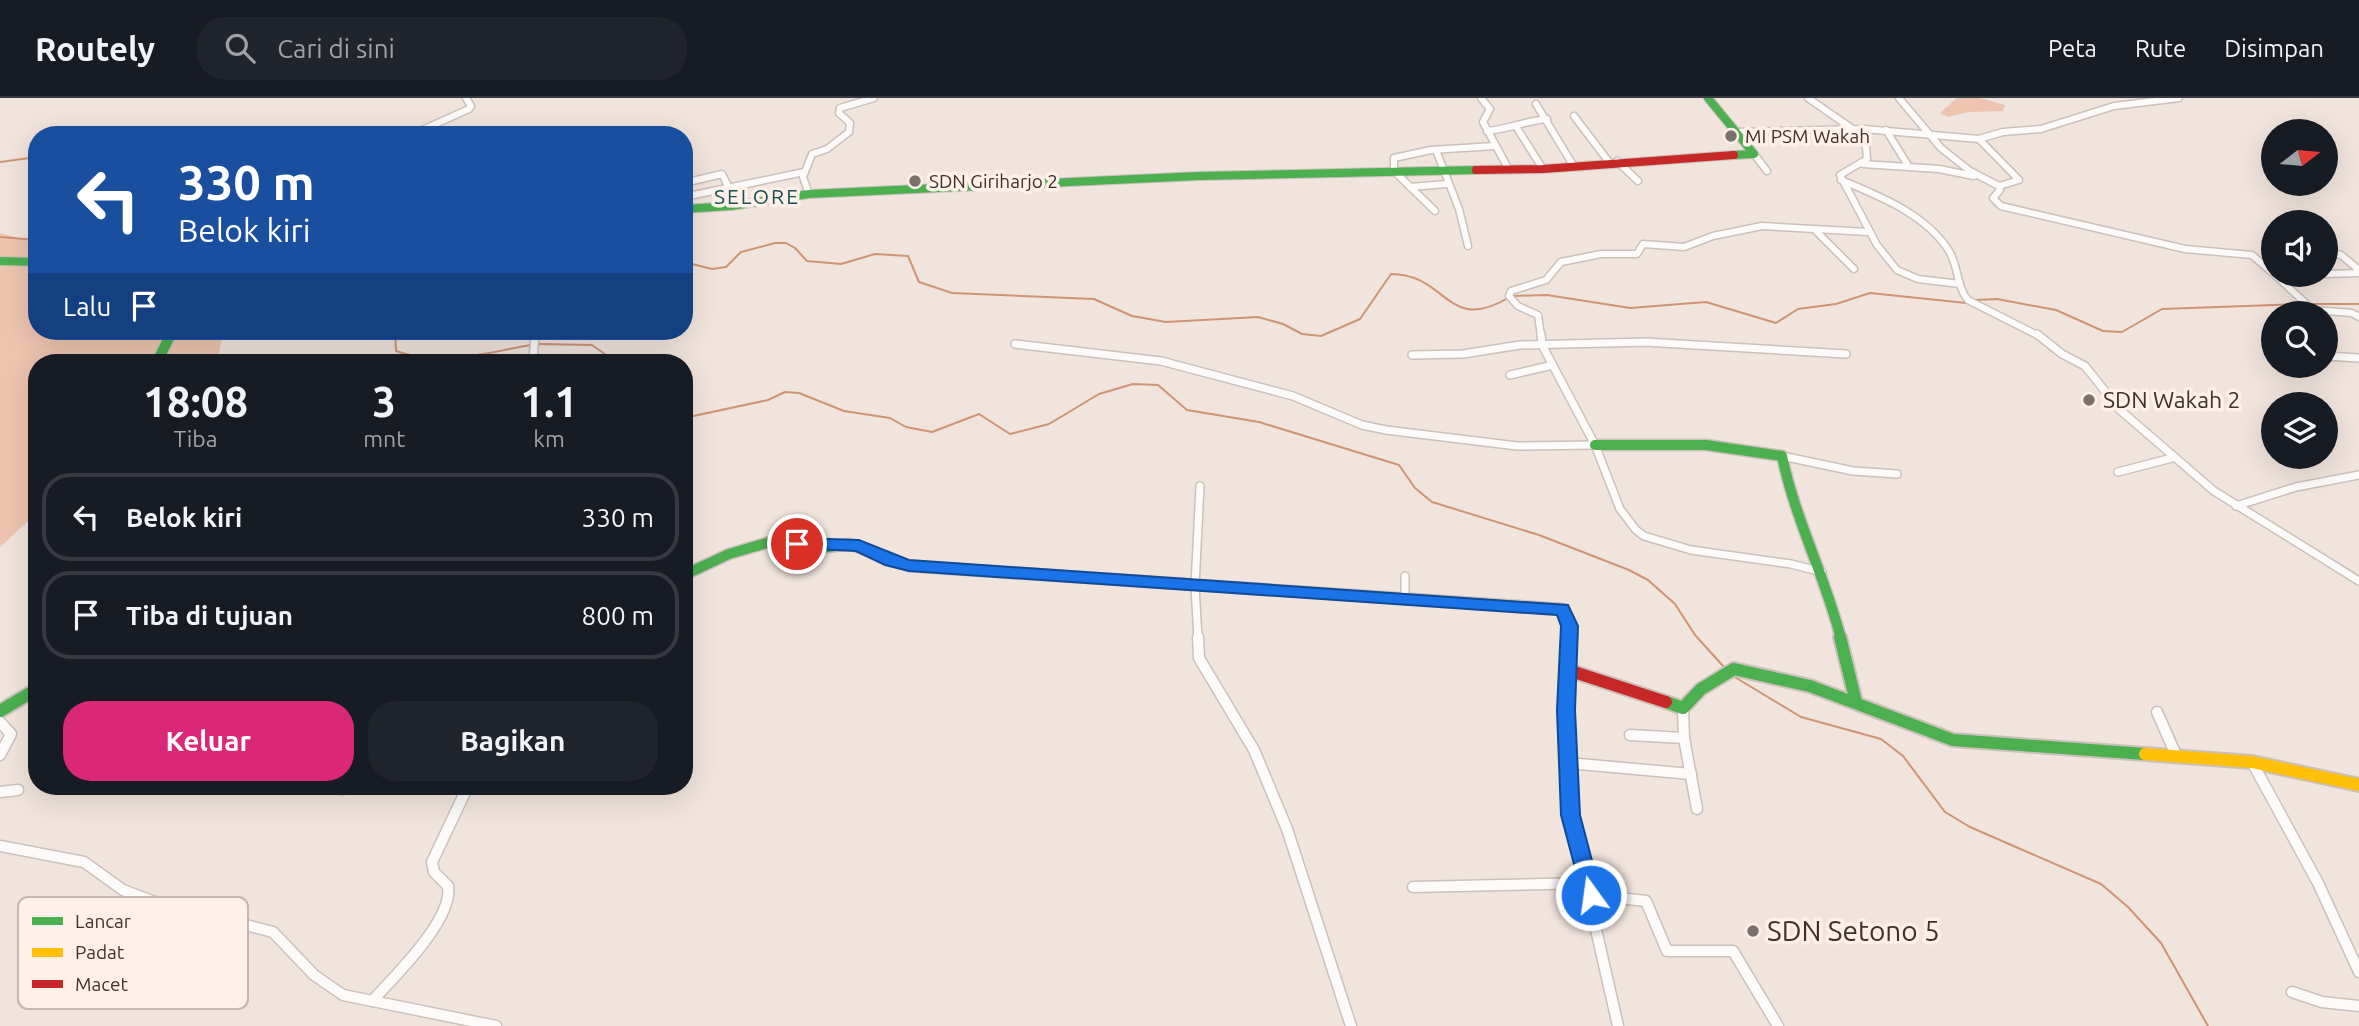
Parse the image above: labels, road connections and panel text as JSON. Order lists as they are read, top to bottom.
{
  "districts": ["SELORE"],
  "places": [
    "MI PSM Wakah",
    "SDN Giriharjo 2",
    "SDN Wakah 2",
    "SDN Setono 5"
  ],
  "legend": ["Lancar", "Padat", "Macet"],
  "north": "right",
  "page": {
    "header": "Routely",
    "search": "Cari di sini",
    "nav": ["Peta", "Rute", "Disimpan"],
    "turn": ["330 m", "Belok kiri"],
    "then": "Lalu",
    "eta": [
      "18:08",
      "Tiba",
      "3",
      "mnt",
      "1.1",
      "km"
    ],
    "list": [
      {
        "name": "Belok kiri",
        "value": "330 m"
      },
      {
        "name": "Tiba di tujuan",
        "value": "800 m"
      }
    ],
    "buttons": ["Keluar", "Bagikan"]
  }
}
